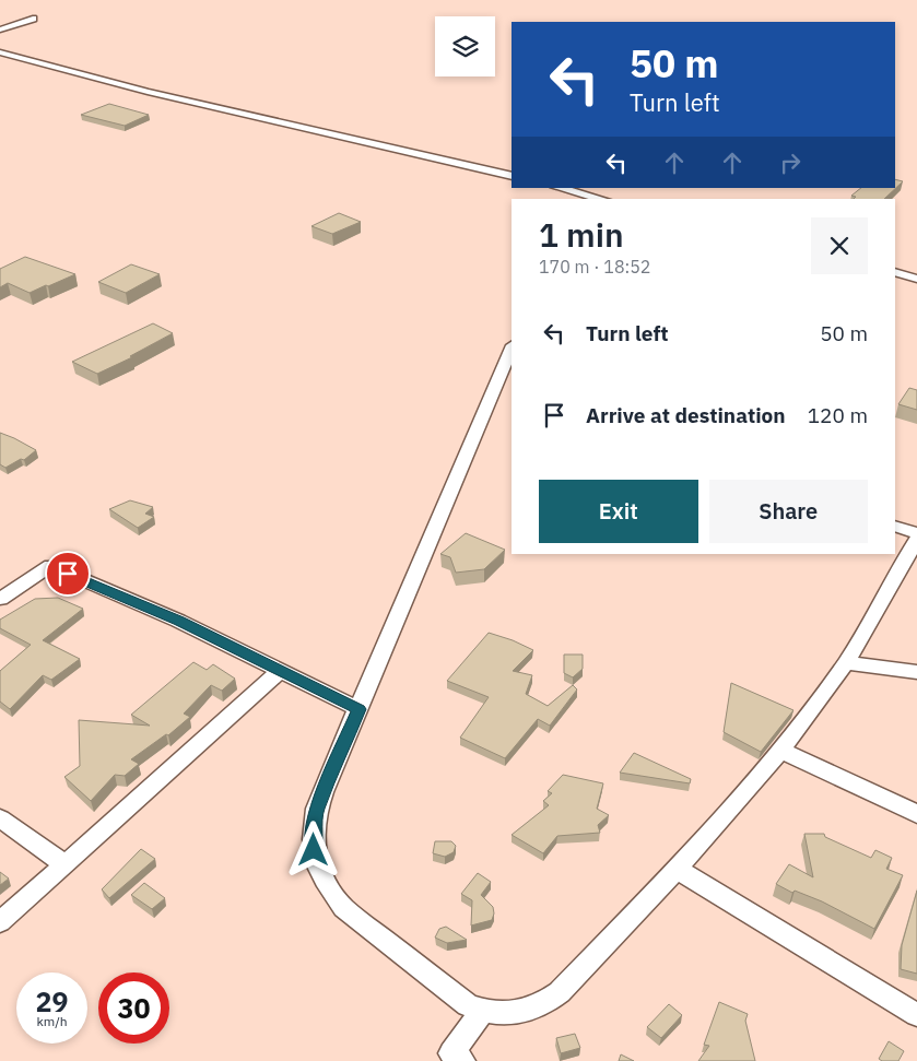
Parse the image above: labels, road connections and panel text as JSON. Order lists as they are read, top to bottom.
{
  "page": {
    "turn": ["50 m", "Turn left"],
    "heading": ["1 min", "170 m · 18:52"],
    "list": [
      {
        "name": "Turn left",
        "value": "50 m"
      },
      {
        "name": "Arrive at destination",
        "value": "120 m"
      }
    ],
    "buttons": ["Exit", "Share"],
    "speed": "29 km/h",
    "limit": "30"
  }
}
